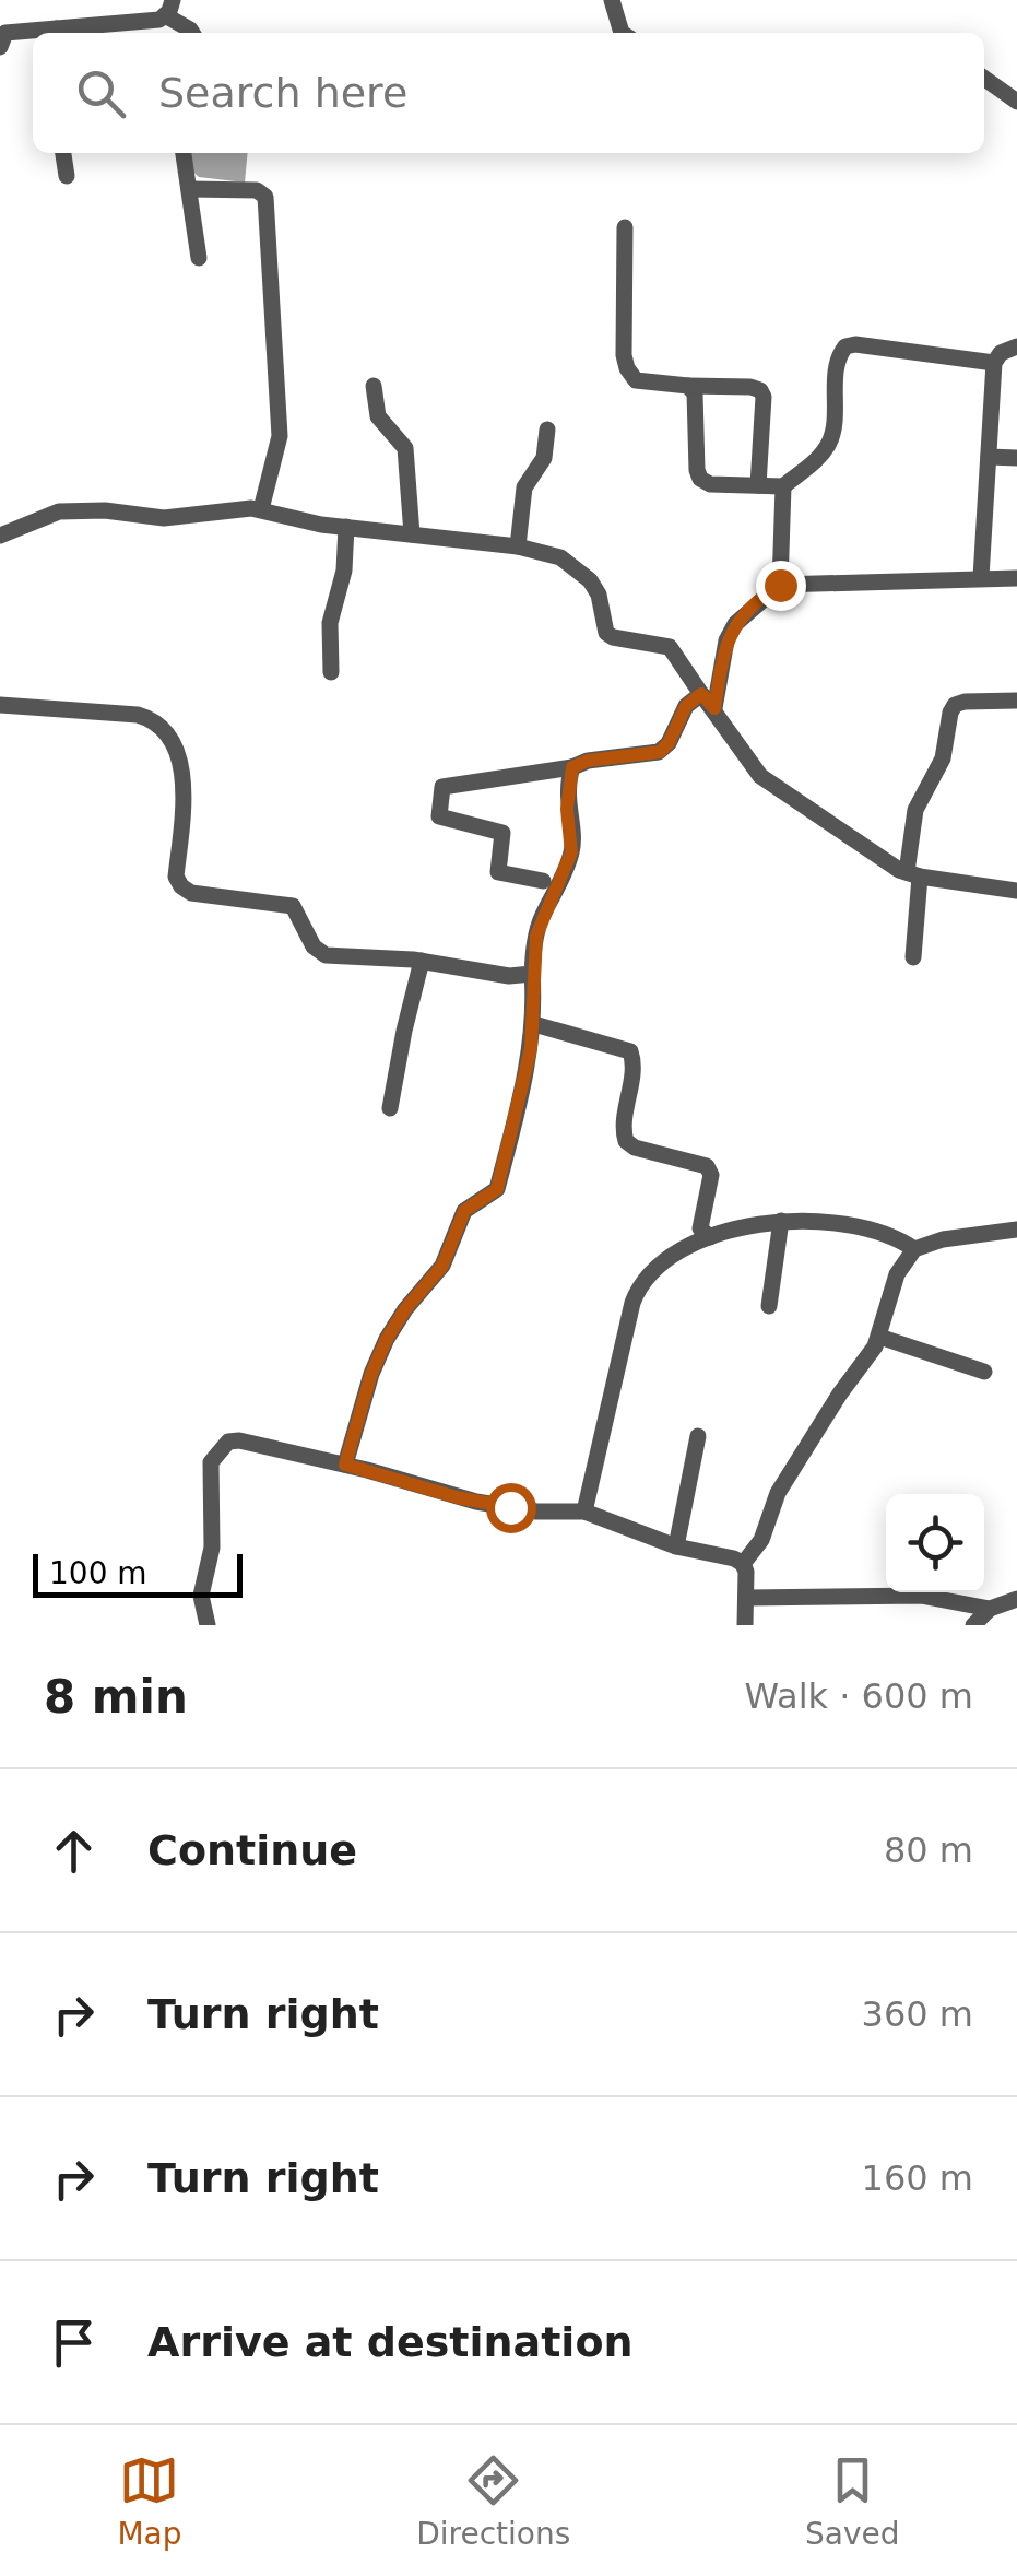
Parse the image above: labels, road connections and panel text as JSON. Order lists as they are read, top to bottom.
{
  "scale_bar": "100 m",
  "page": {
    "search": "Search here",
    "scale": "100 m",
    "heading": ["8 min", "Walk · 600 m"],
    "list": [
      ["Continue", "80 m"],
      ["Turn right", "360 m"],
      ["Turn right", "160 m"],
      "Arrive at destination"
    ],
    "nav": ["Map", "Directions", "Saved"]
  }
}
